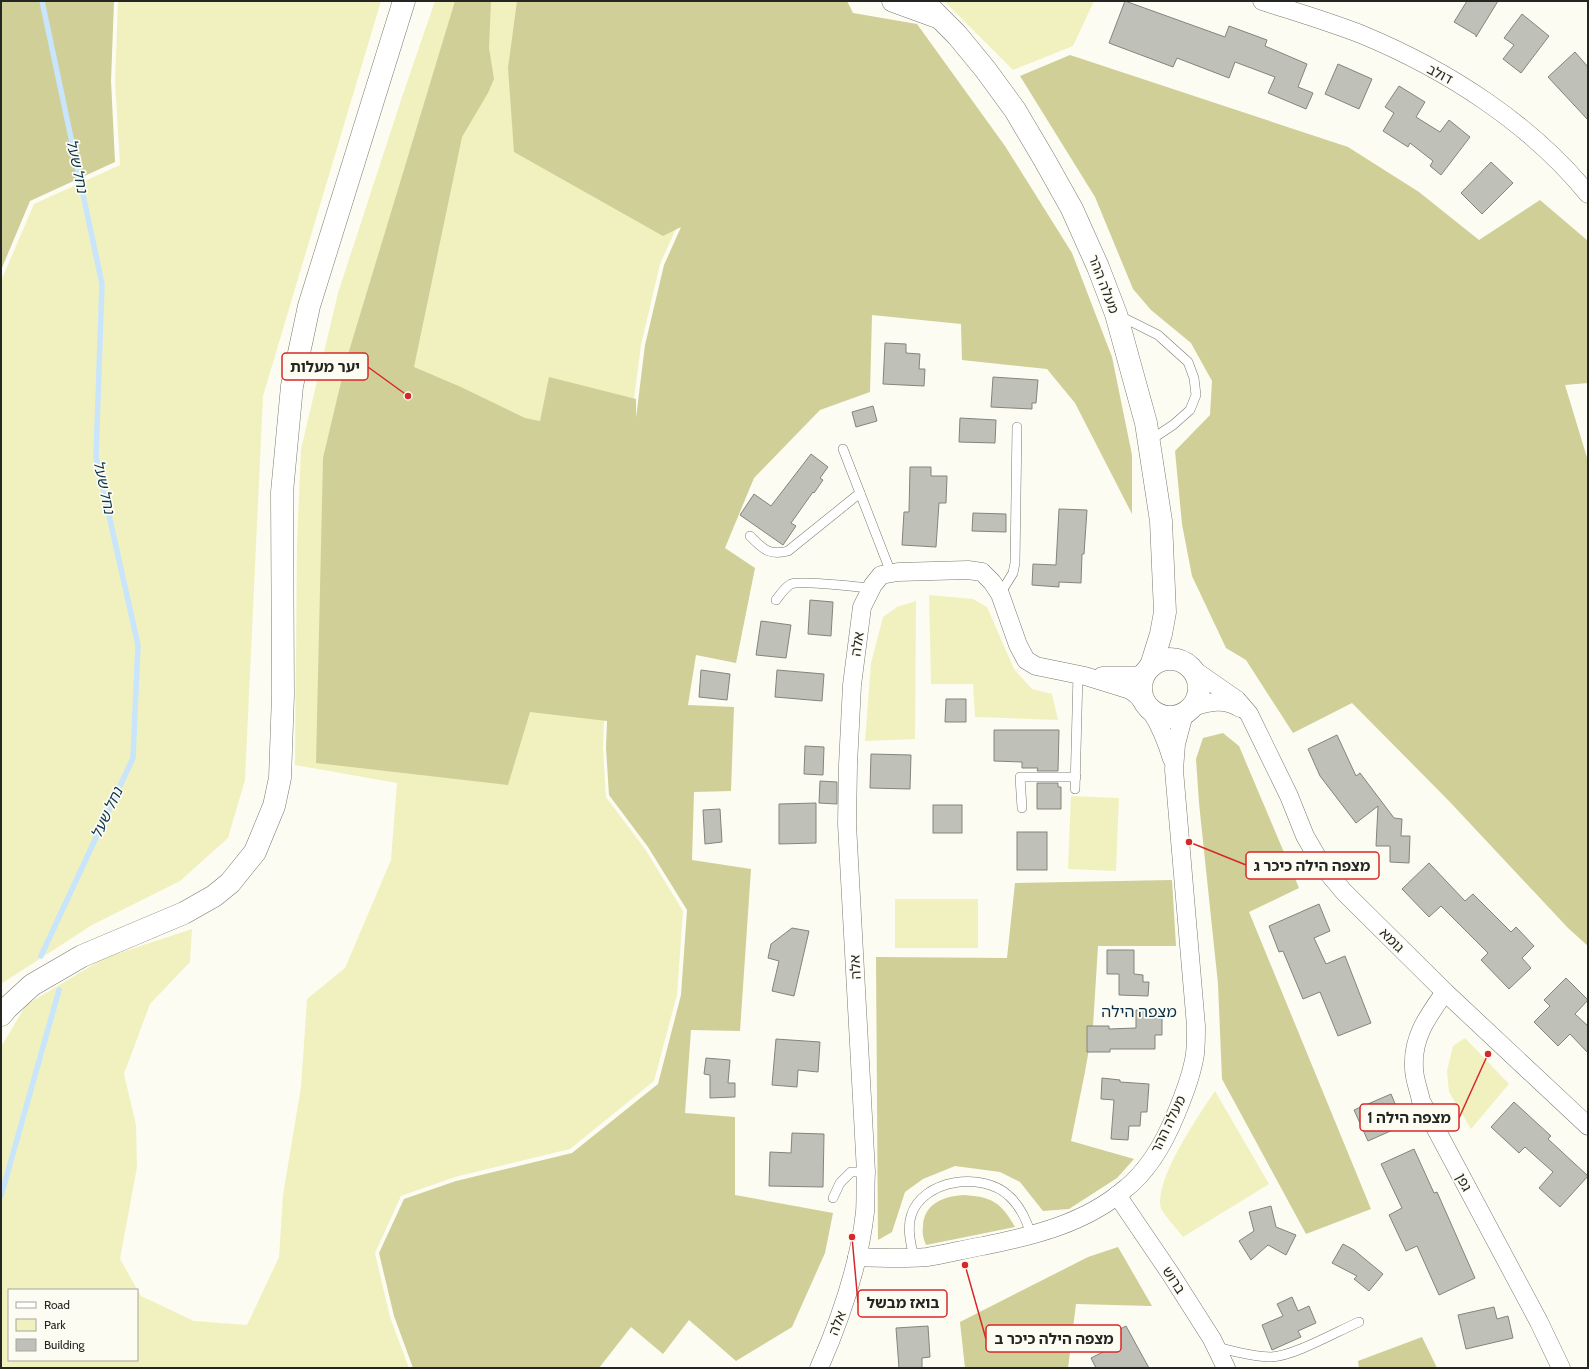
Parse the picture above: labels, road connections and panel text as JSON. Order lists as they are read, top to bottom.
{
  "streets": {
    "main road": ["מעלה ההר"],
    "street": [
      "דולב",
      "אלה",
      "גומא",
      "גפן",
      "ברוש"
    ]
  },
  "crossings": [
    ["מעלה ההר", "אלה"],
    ["מעלה ההר", "גומא"],
    ["מעלה ההר", "ברוש"],
    ["אלה", "גומא"],
    ["גומא", "גפן"]
  ],
  "districts": ["מצפה הילה"],
  "water": ["נחל שעל"],
  "places": [
    "יער מעלות",
    "מצפה הילה כיכר ג",
    "מצפה הילה 1",
    "בואז מבשל",
    "מצפה הילה כיכר ב"
  ],
  "legend": ["Road", "Park", "Building"]
}
